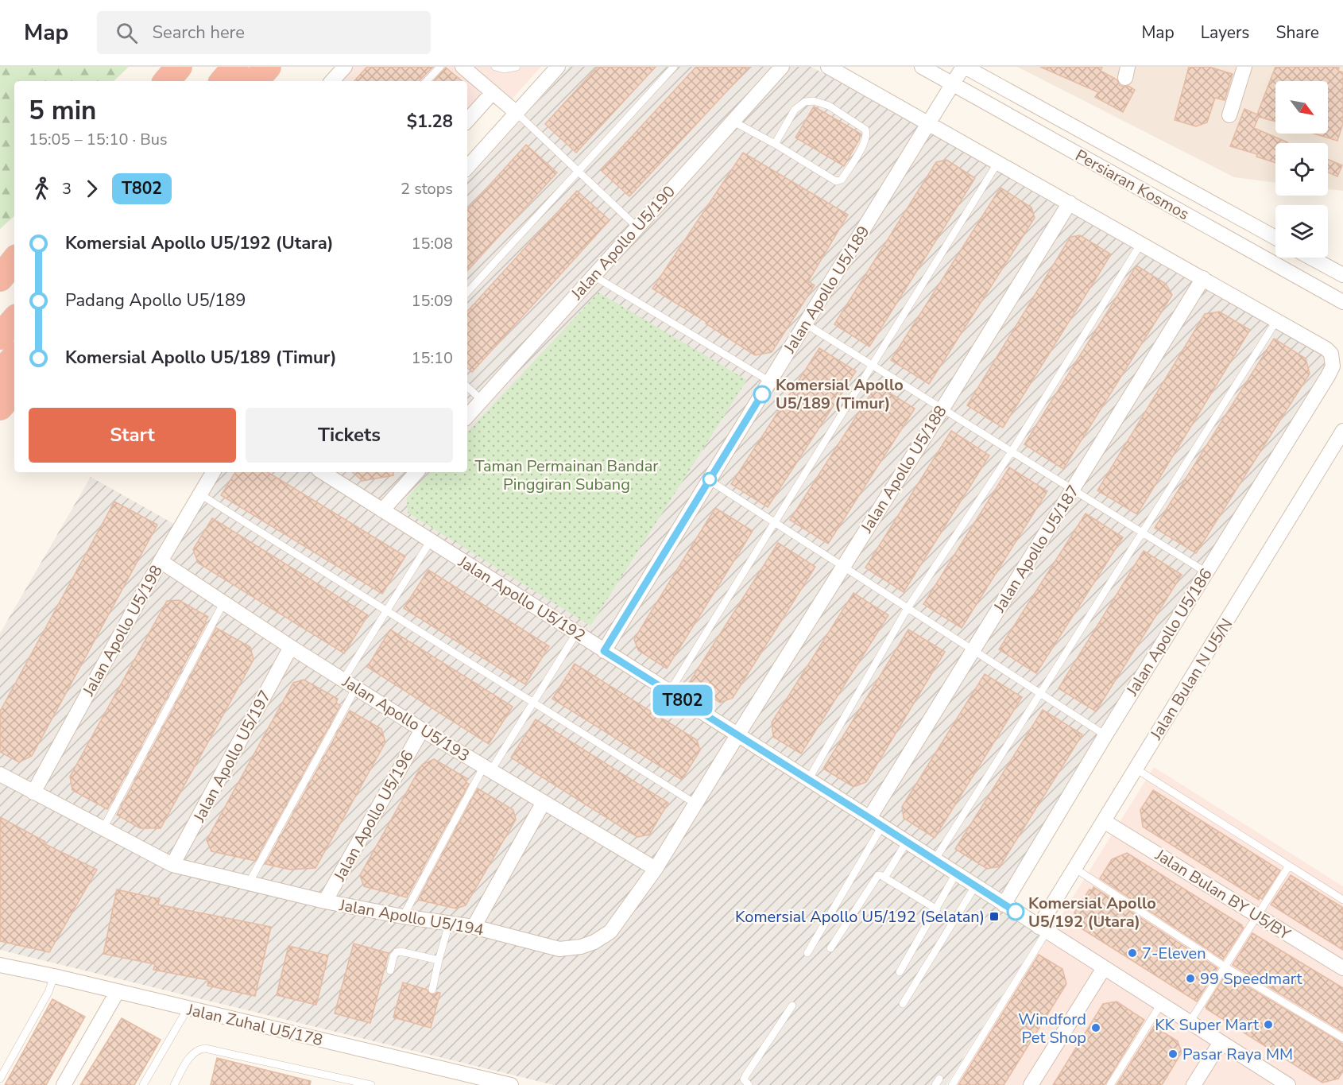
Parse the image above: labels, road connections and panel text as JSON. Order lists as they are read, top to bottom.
{
  "streets": {
    "street": [
      "Persiaran Kosmos",
      "Jalan Apollo U5/190",
      "Jalan Apollo U5/189",
      "Jalan Apollo U5/188",
      "Jalan Apollo U5/187",
      "Jalan Apollo U5/192",
      "Jalan Apollo U5/198",
      "Jalan Apollo U5/186",
      "Jalan Bulan N U5/N",
      "Jalan Apollo U5/193",
      "Jalan Apollo U5/197",
      "Jalan Apollo U5/196",
      "Jalan Bulan BY U5/BY",
      "Jalan Apollo U5/194",
      "Jalan Zuhal U5/178"
    ]
  },
  "crossings": [
    ["Persiaran Kosmos", "Jalan Apollo U5/189"],
    ["Jalan Apollo U5/189", "Jalan Apollo U5/192"],
    ["Jalan Apollo U5/188", "Jalan Apollo U5/192"],
    ["Jalan Apollo U5/188", "Jalan Apollo U5/194"],
    ["Jalan Apollo U5/187", "Jalan Apollo U5/192"],
    ["Jalan Apollo U5/192", "Jalan Apollo U5/186"],
    ["Jalan Apollo U5/192", "Jalan Bulan N U5/N"],
    ["Jalan Apollo U5/192", "Jalan Apollo U5/194"],
    ["Jalan Apollo U5/198", "Jalan Apollo U5/193"],
    ["Jalan Apollo U5/198", "Jalan Apollo U5/194"],
    ["Jalan Bulan N U5/N", "Jalan Bulan BY U5/BY"],
    ["Jalan Apollo U5/193", "Jalan Apollo U5/197"],
    ["Jalan Apollo U5/193", "Jalan Apollo U5/196"],
    ["Jalan Apollo U5/193", "Jalan Apollo U5/194"],
    ["Jalan Apollo U5/197", "Jalan Apollo U5/194"],
    ["Jalan Apollo U5/196", "Jalan Apollo U5/194"]
  ],
  "parks": ["Taman Permainan Bandar Pinggiran Subang"],
  "places": {
    "other": [
      "Komersial Apollo U5/189 (Timur)",
      "Komersial Apollo U5/192 (Utara)",
      "7-Eleven",
      "99 Speedmart",
      "KK Super Mart",
      "Windford Pet Shop",
      "Pasar Raya MM"
    ],
    "transit": ["Komersial Apollo U5/192 (Selatan)"]
  },
  "lines": ["bus line T802"],
  "north": "bottom right",
  "page": {
    "header": "Map",
    "search": "Search here",
    "nav": ["Map", "Layers", "Share"],
    "on_map": "T802",
    "heading": ["5 min", "15:05 – 15:10 · Bus", "$1.28"],
    "legs": ["3", "T802", "2 stops"],
    "list": [
      {
        "name": "Komersial Apollo U5/192 (Utara)",
        "value": "15:08"
      },
      {
        "name": "Padang Apollo U5/189",
        "value": "15:09"
      },
      {
        "name": "Komersial Apollo U5/189 (Timur)",
        "value": "15:10"
      }
    ],
    "buttons": ["Start", "Tickets"]
  }
}
